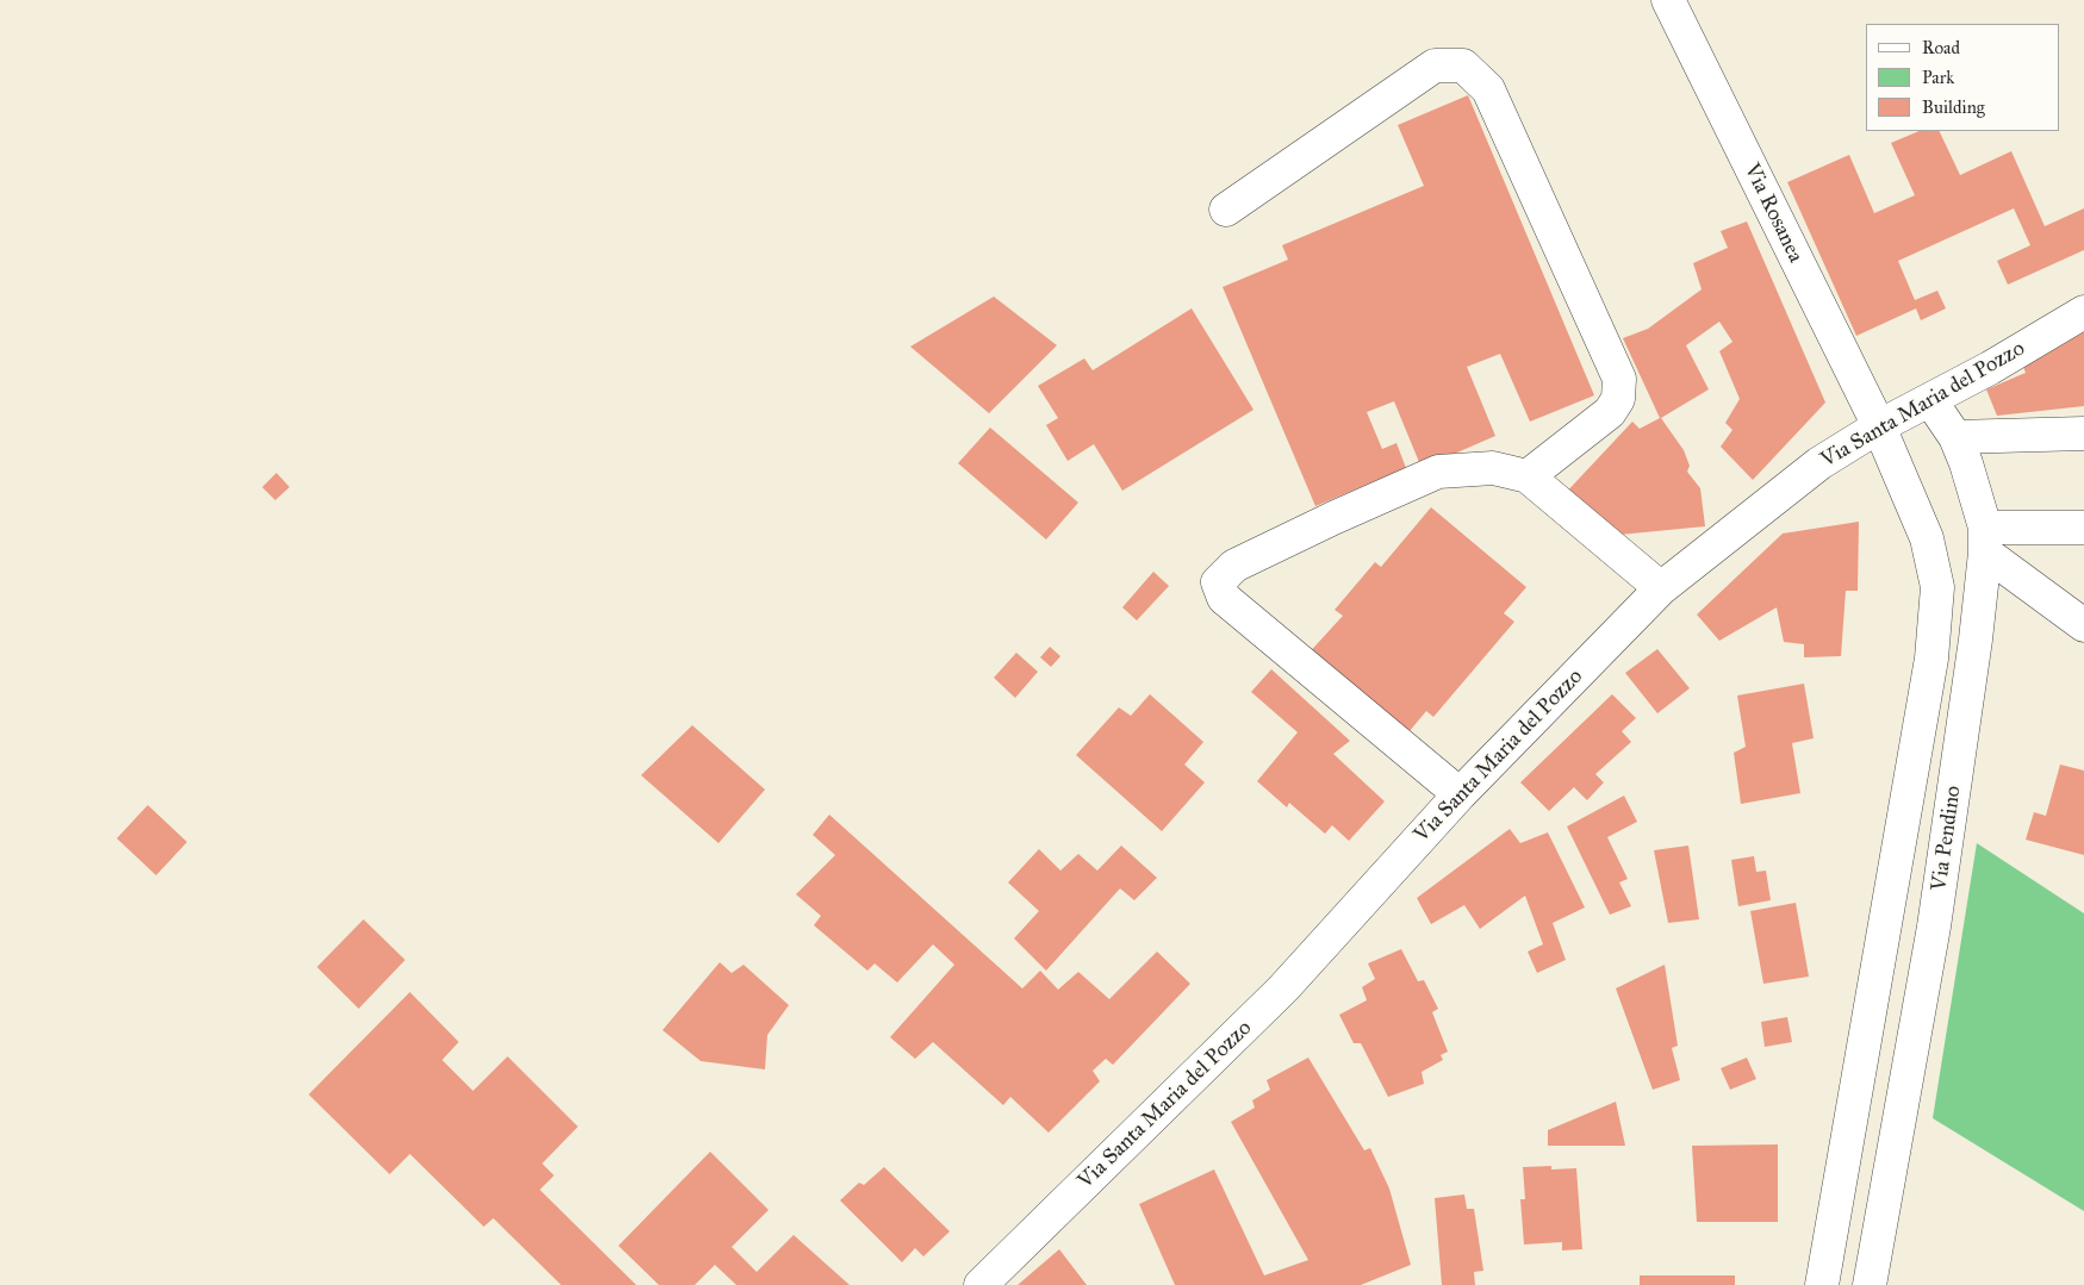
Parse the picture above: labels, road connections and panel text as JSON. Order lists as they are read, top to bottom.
{
  "streets": {
    "street": ["Via Rosanea", "Via Santa Maria del Pozzo", "Via Pendino"]
  },
  "crossings": [
    ["Via Rosanea", "Via Santa Maria del Pozzo"],
    ["Via Rosanea", "Via Pendino"],
    ["Via Santa Maria del Pozzo", "Via Pendino"]
  ],
  "legend": ["Road", "Park", "Building"]
}
